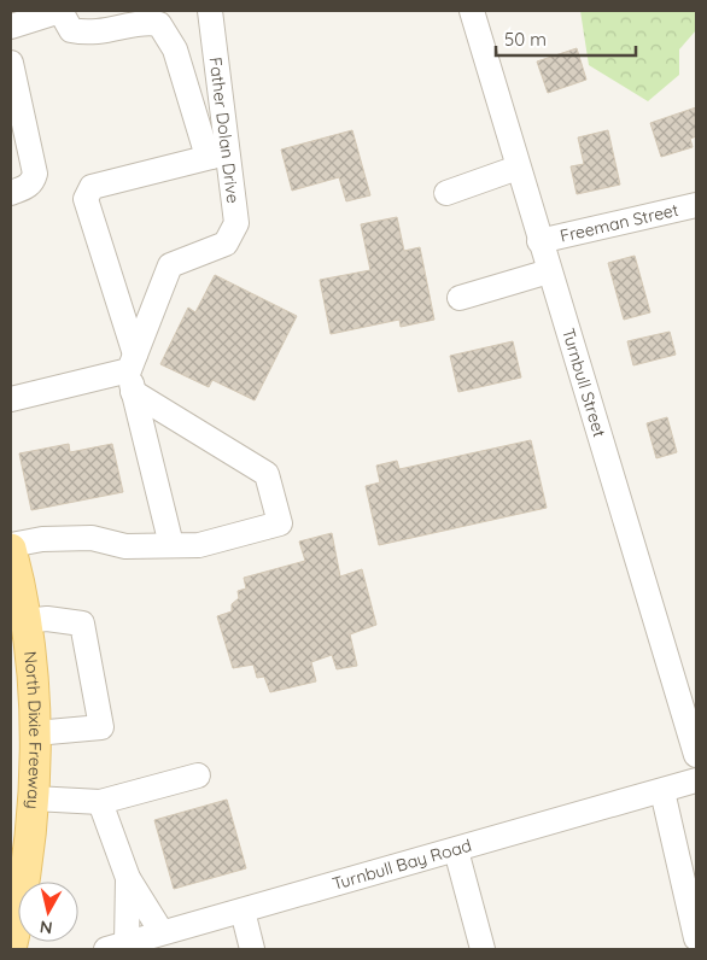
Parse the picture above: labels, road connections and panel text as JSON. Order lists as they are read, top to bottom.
{
  "streets": {
    "main road": ["North Dixie Freeway"],
    "street": [
      "Father Dolan Drive",
      "Freeman Street",
      "Turnbull Street",
      "Turnbull Bay Road"
    ]
  },
  "crossings": [
    ["Freeman Street", "Turnbull Street"]
  ],
  "scale_bar": "50 m",
  "north": "bottom"
}
